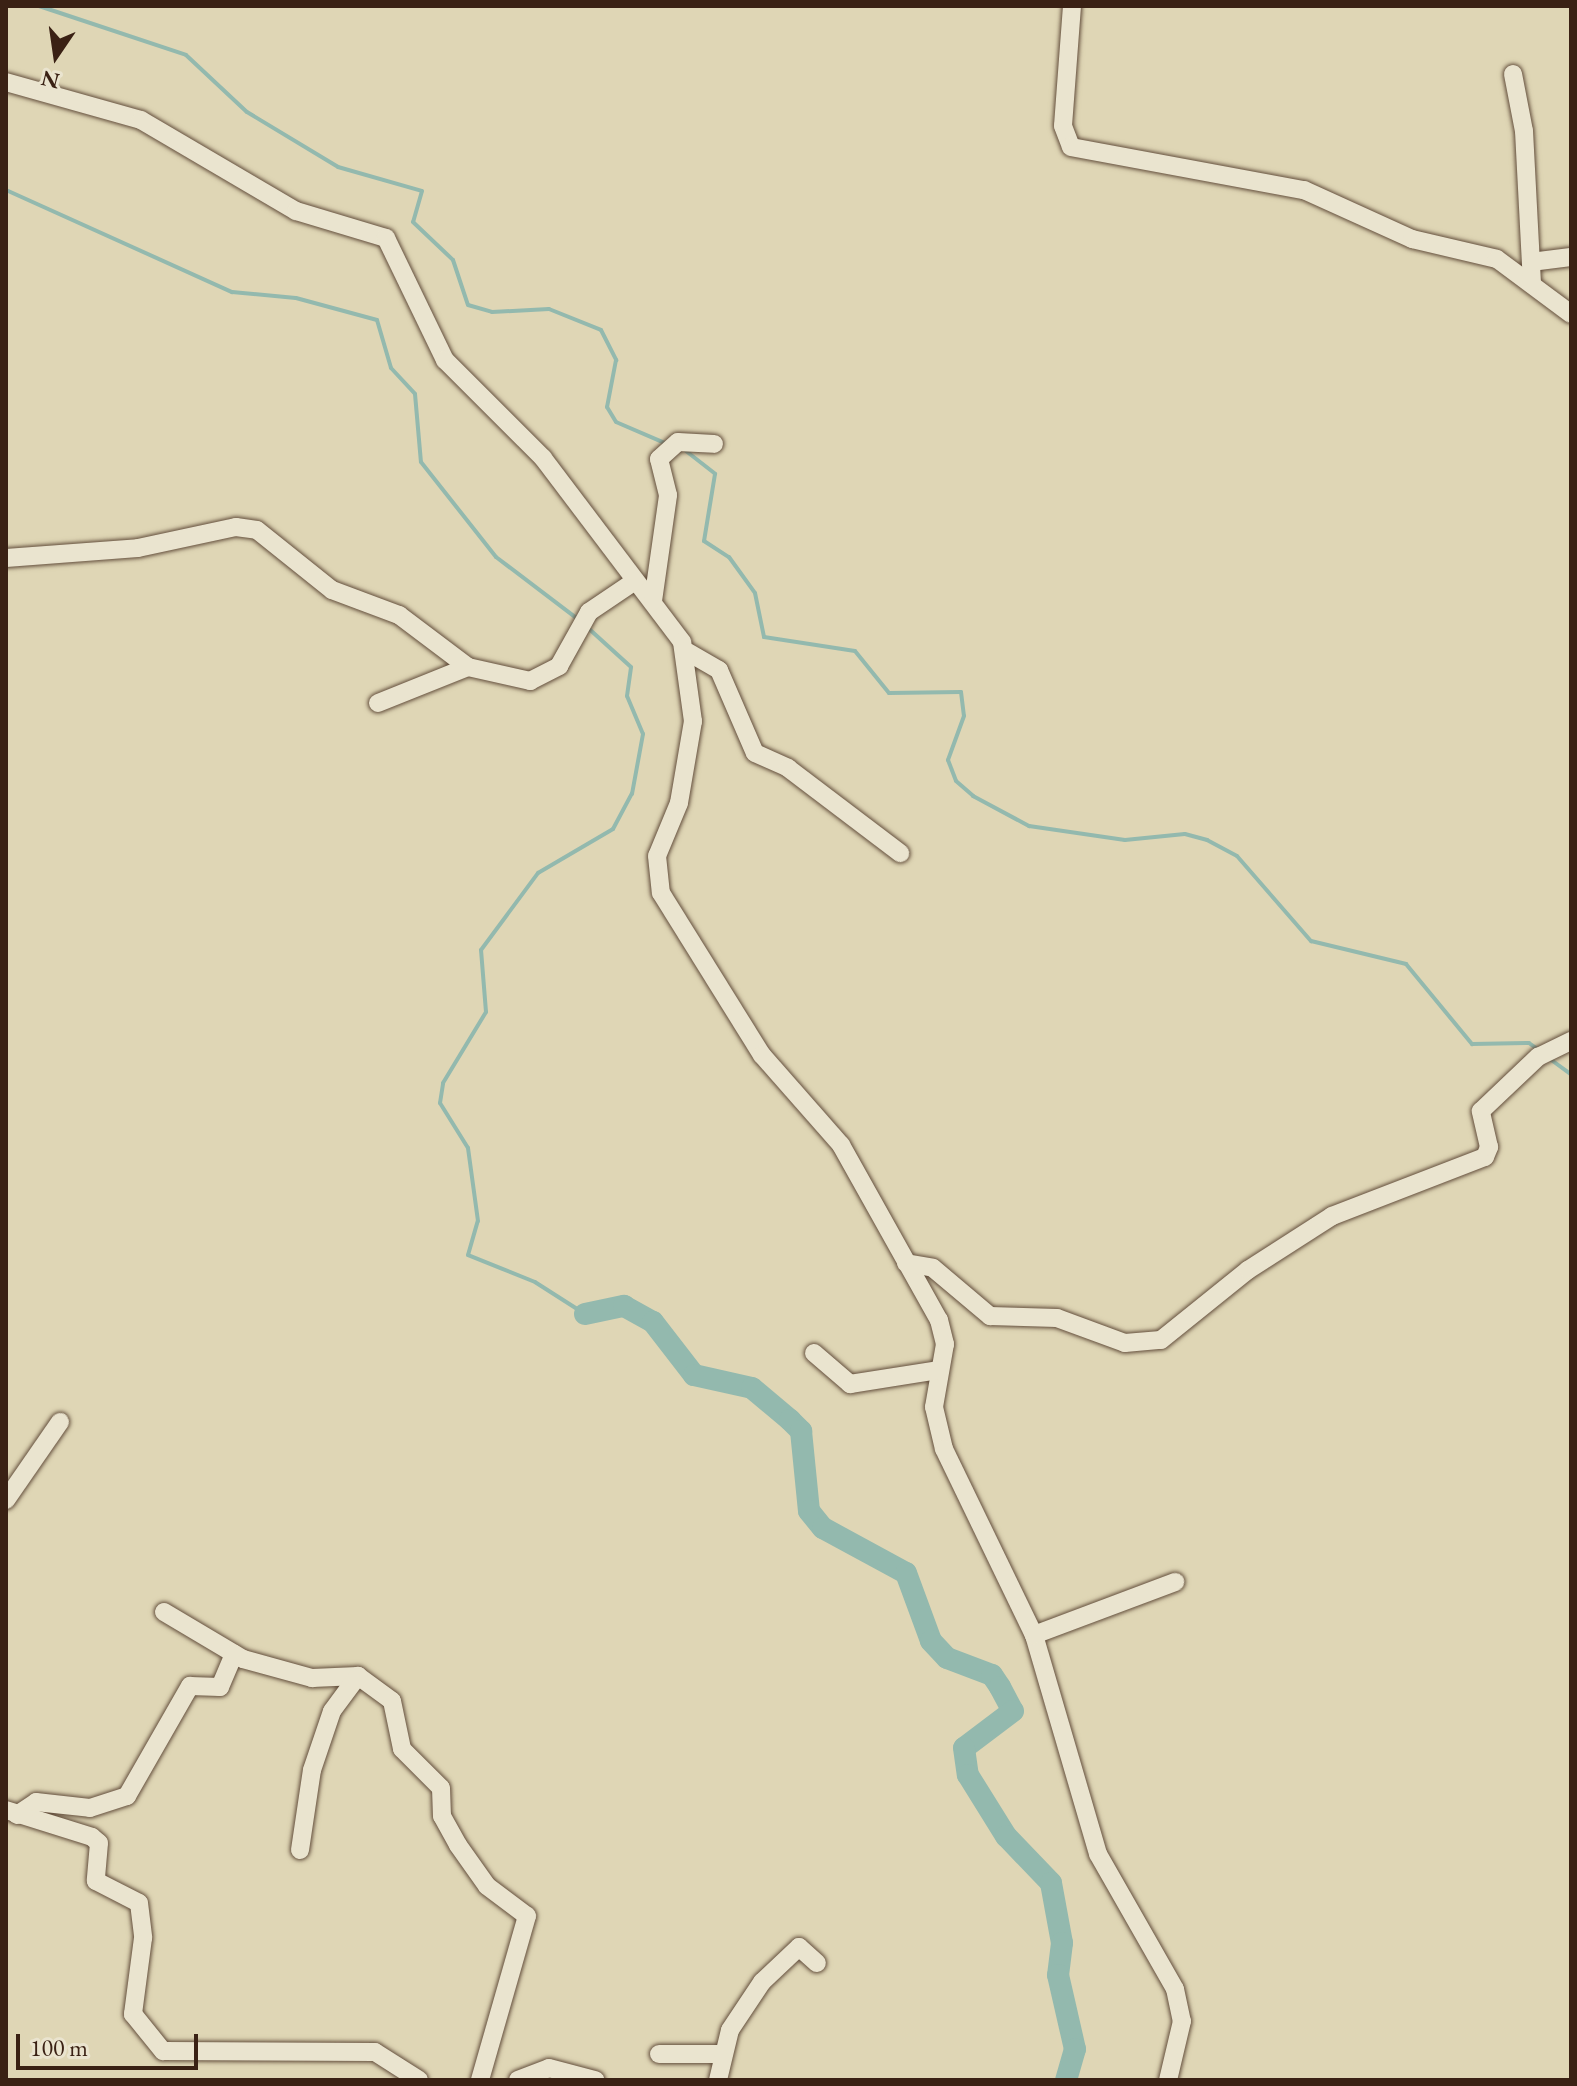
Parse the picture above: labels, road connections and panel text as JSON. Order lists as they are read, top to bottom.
{
  "scale_bar": "100 m",
  "north": "bottom"
}
